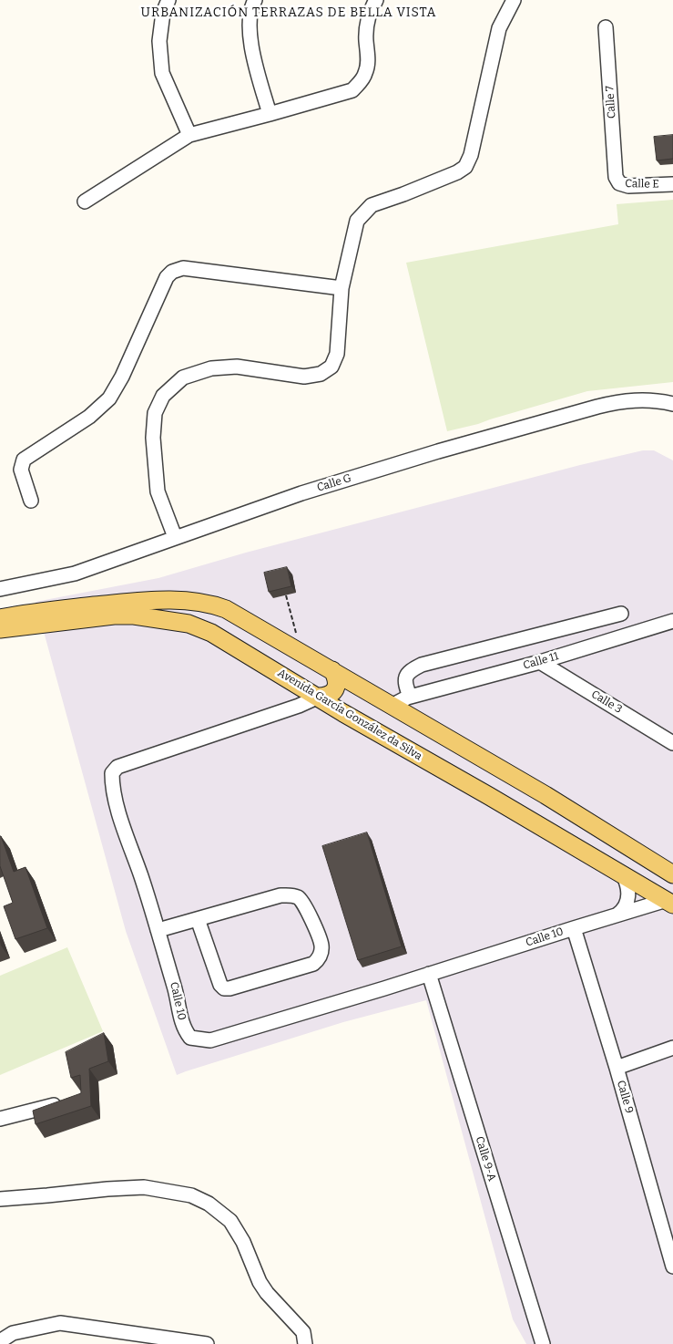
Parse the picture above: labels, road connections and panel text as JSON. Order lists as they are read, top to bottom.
{
  "streets": {
    "main road": ["Avenida García González da Silva"],
    "street": [
      "Calle 7",
      "Calle E",
      "Calle G",
      "Calle 11",
      "Calle 3",
      "Calle 10",
      "Calle 9",
      "Calle 9-A"
    ]
  },
  "crossings": [
    ["Calle 7", "Calle E"],
    ["Calle 11", "Calle 3"],
    ["Avenida García González da Silva", "Calle 10"],
    ["Calle 10", "Calle 9"],
    ["Calle 10", "Calle 9-A"]
  ],
  "districts": ["URBANIZACIÓN TERRAZAS DE BELLA VISTA"]
}
